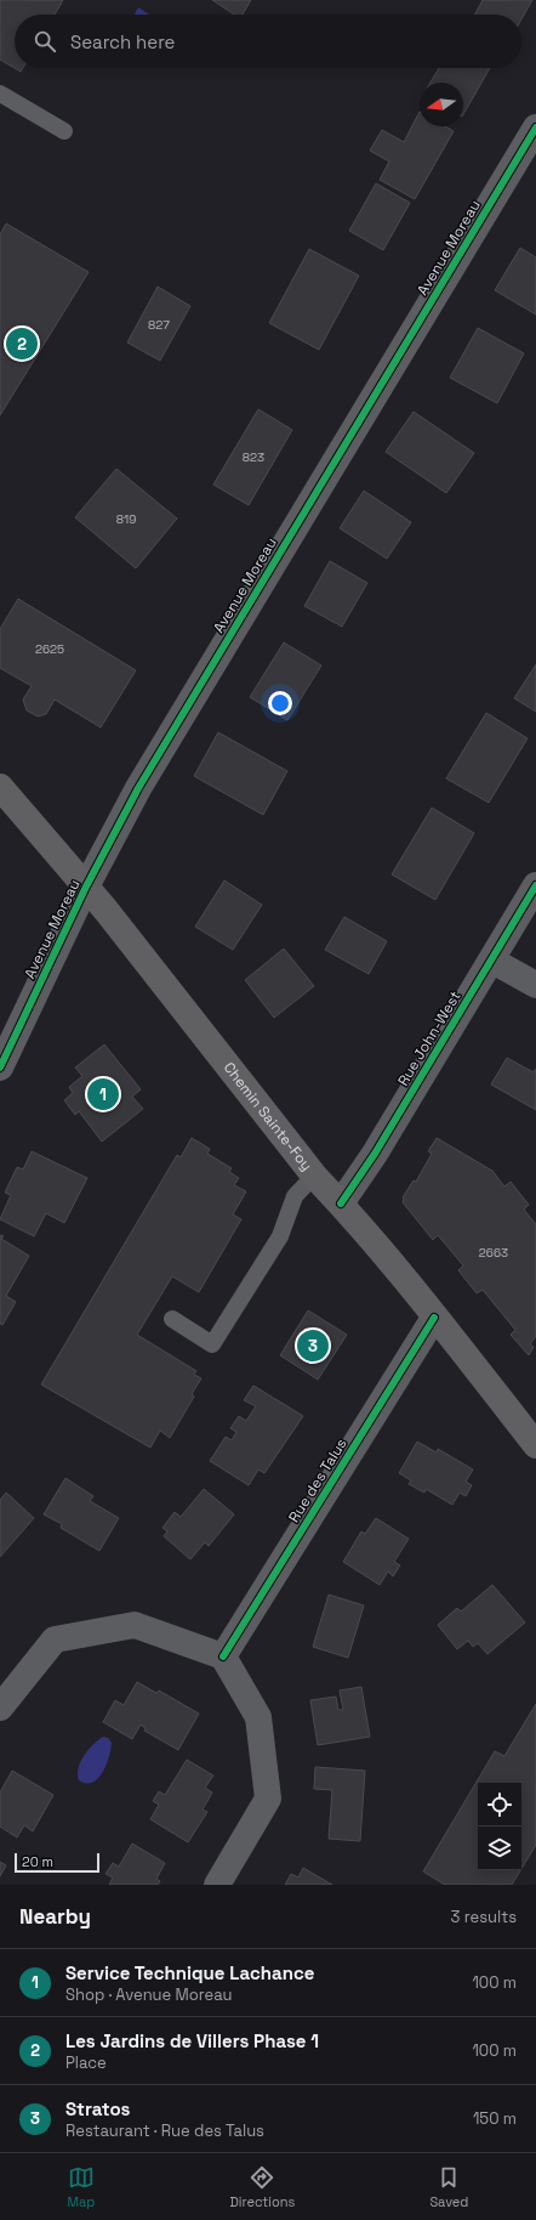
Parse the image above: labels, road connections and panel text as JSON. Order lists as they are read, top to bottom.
{
  "streets": {
    "main road": ["Chemin Sainte-Foy"],
    "street": ["Avenue Moreau", "Rue John-West", "Rue des Talus"]
  },
  "crossings": [
    ["Avenue Moreau", "Chemin Sainte-Foy"],
    ["Rue John-West", "Chemin Sainte-Foy"],
    ["Chemin Sainte-Foy", "Rue des Talus"]
  ],
  "house_numbers": [
    "827",
    "823",
    "819",
    "2625",
    "2663"
  ],
  "scale_bar": "20 m",
  "north": "left",
  "page": {
    "search": "Search here",
    "pins": ["2", "1", "3"],
    "scale": "20 m",
    "heading": ["Nearby", "3 results"],
    "list": [
      {
        "mark": "1",
        "name": "Service Technique Lachance",
        "note": "Shop · Avenue Moreau",
        "value": "100 m"
      },
      {
        "mark": "2",
        "name": "Les Jardins de Villers Phase 1",
        "note": "Place",
        "value": "100 m"
      },
      {
        "mark": "3",
        "name": "Stratos",
        "note": "Restaurant · Rue des Talus",
        "value": "150 m"
      }
    ],
    "nav": ["Map", "Directions", "Saved"]
  }
}
